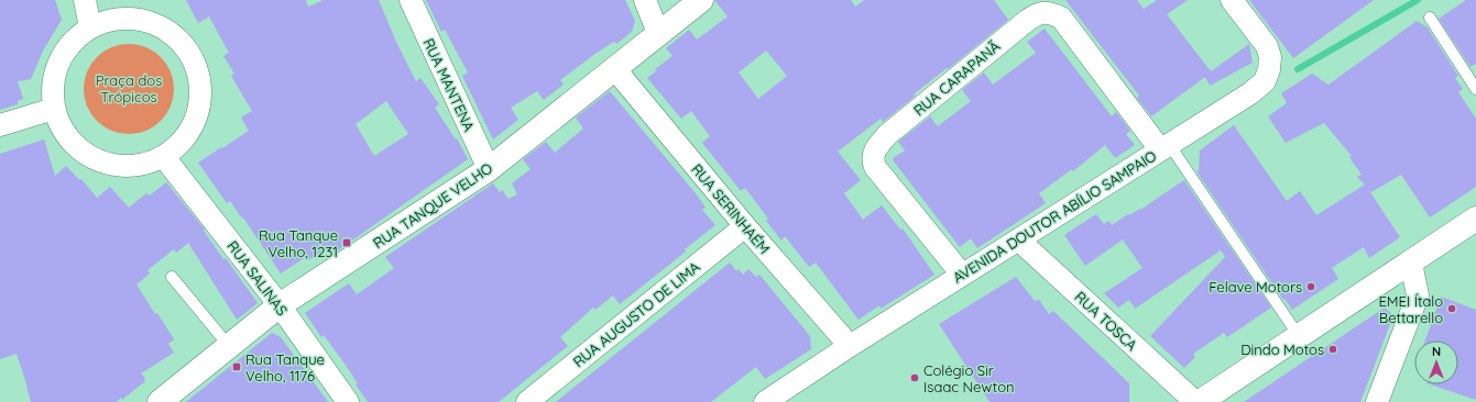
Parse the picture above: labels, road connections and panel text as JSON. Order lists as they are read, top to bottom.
{
  "streets": {
    "street": [
      "RUA CARAPANÃ",
      "RUA MANTENA",
      "RUA TANQUE VELHO",
      "RUA SERINHAÉM",
      "AVENIDA DOUTOR ABÍLIO SAMPAIO",
      "RUA SALINAS",
      "RUA AUGUSTO DE LIMA",
      "RUA TOSCA"
    ]
  },
  "crossings": [
    ["RUA CARAPANÃ", "AVENIDA DOUTOR ABÍLIO SAMPAIO"],
    ["RUA MANTENA", "RUA TANQUE VELHO"],
    ["RUA TANQUE VELHO", "RUA SERINHAÉM"],
    ["RUA TANQUE VELHO", "RUA SALINAS"],
    ["RUA SERINHAÉM", "AVENIDA DOUTOR ABÍLIO SAMPAIO"],
    ["RUA SERINHAÉM", "RUA AUGUSTO DE LIMA"],
    ["AVENIDA DOUTOR ABÍLIO SAMPAIO", "RUA TOSCA"]
  ],
  "parks": ["Praça dos Trópicos"],
  "places": {
    "transit": ["Rua Tanque Velho, 1231", "Rua Tanque Velho, 1176"],
    "other": [
      "Felave Motors",
      "EMEI Ítalo Bettarello",
      "Dindo Motos",
      "Colégio Sir Isaac Newton"
    ]
  },
  "north": "top"
}
